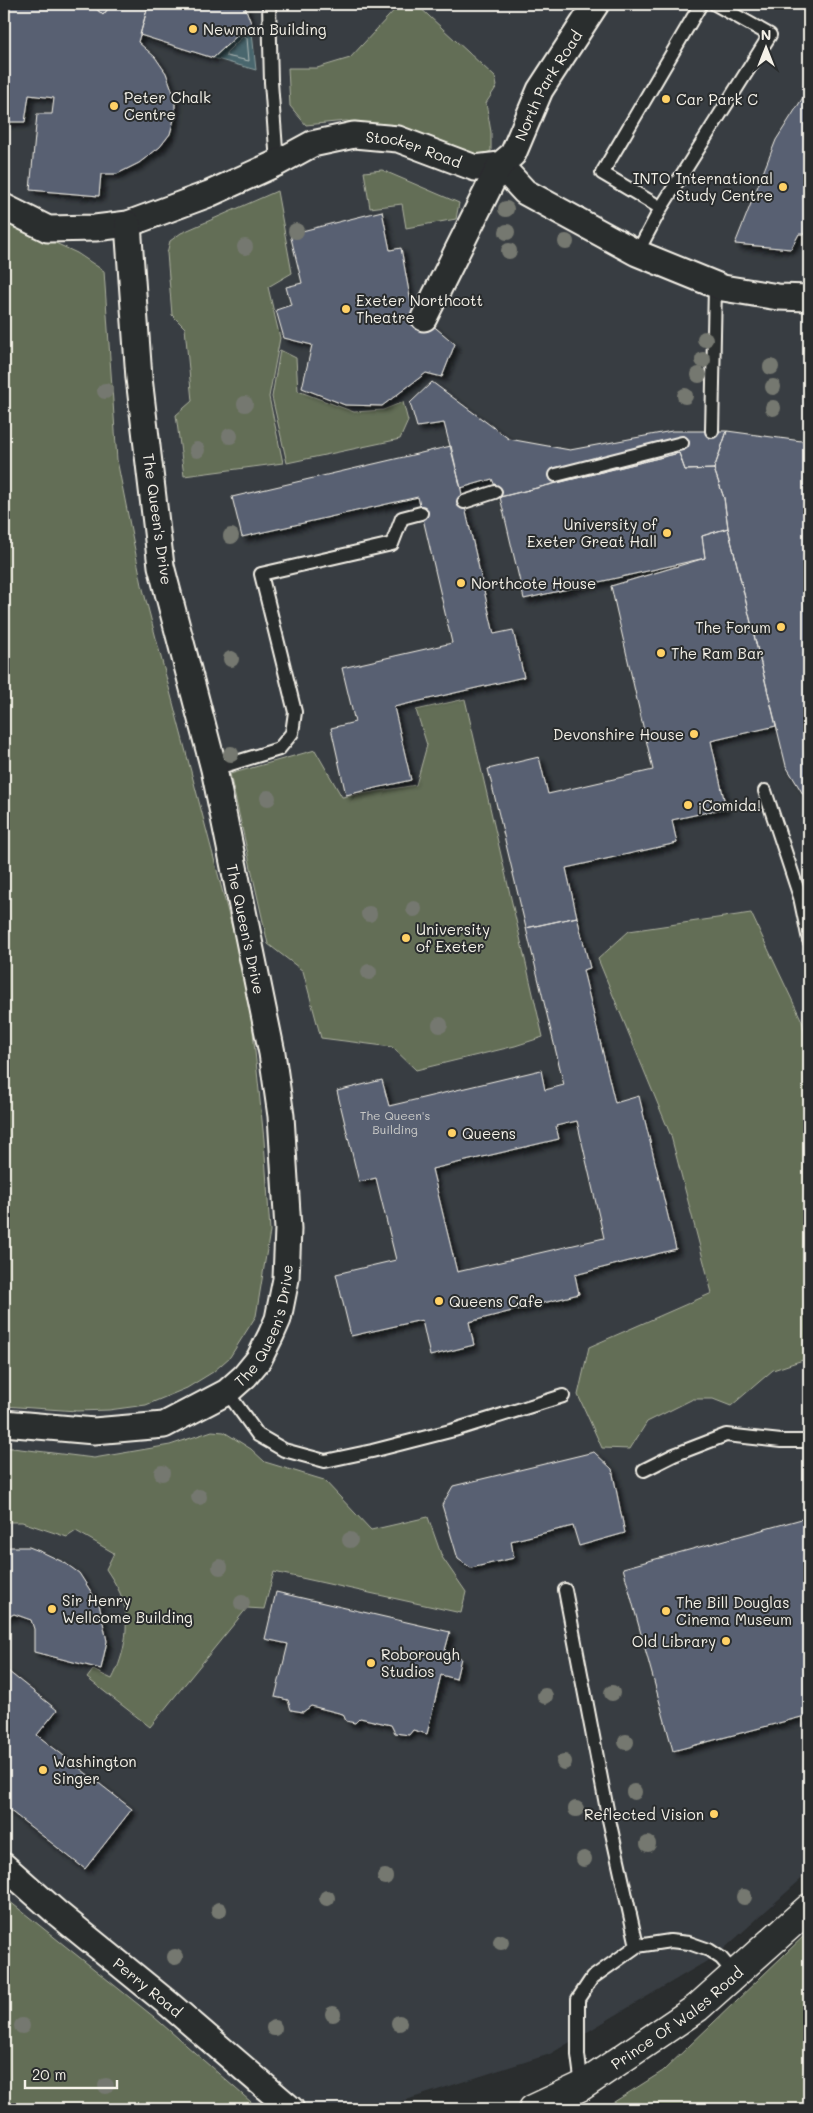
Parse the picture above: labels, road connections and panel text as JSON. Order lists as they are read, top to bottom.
{
  "streets": {
    "street": [
      "North Park Road",
      "Stocker Road",
      "The Queen's Drive",
      "Perry Road",
      "Prince Of Wales Road"
    ]
  },
  "crossings": [
    ["North Park Road", "Stocker Road"],
    ["Stocker Road", "The Queen's Drive"]
  ],
  "places": [
    "Newman Building",
    "Car Park C",
    "Peter Chalk Centre",
    "INTO International Study Centre",
    "Exeter Northcott Theatre",
    "University of Exeter Great Hall",
    "Northcote House",
    "The Forum",
    "The Ram Bar",
    "Devonshire House",
    "¡Comida!",
    "University of Exeter",
    "Queens",
    "Queens Cafe",
    "Sir Henry Wellcome Building",
    "The Bill Douglas Cinema Museum",
    "Old Library",
    "Roborough Studios",
    "Washington Singer",
    "Reflected Vision"
  ],
  "house_numbers": ["The Queen's Building"],
  "scale_bar": "20 m",
  "north": "top"
}
